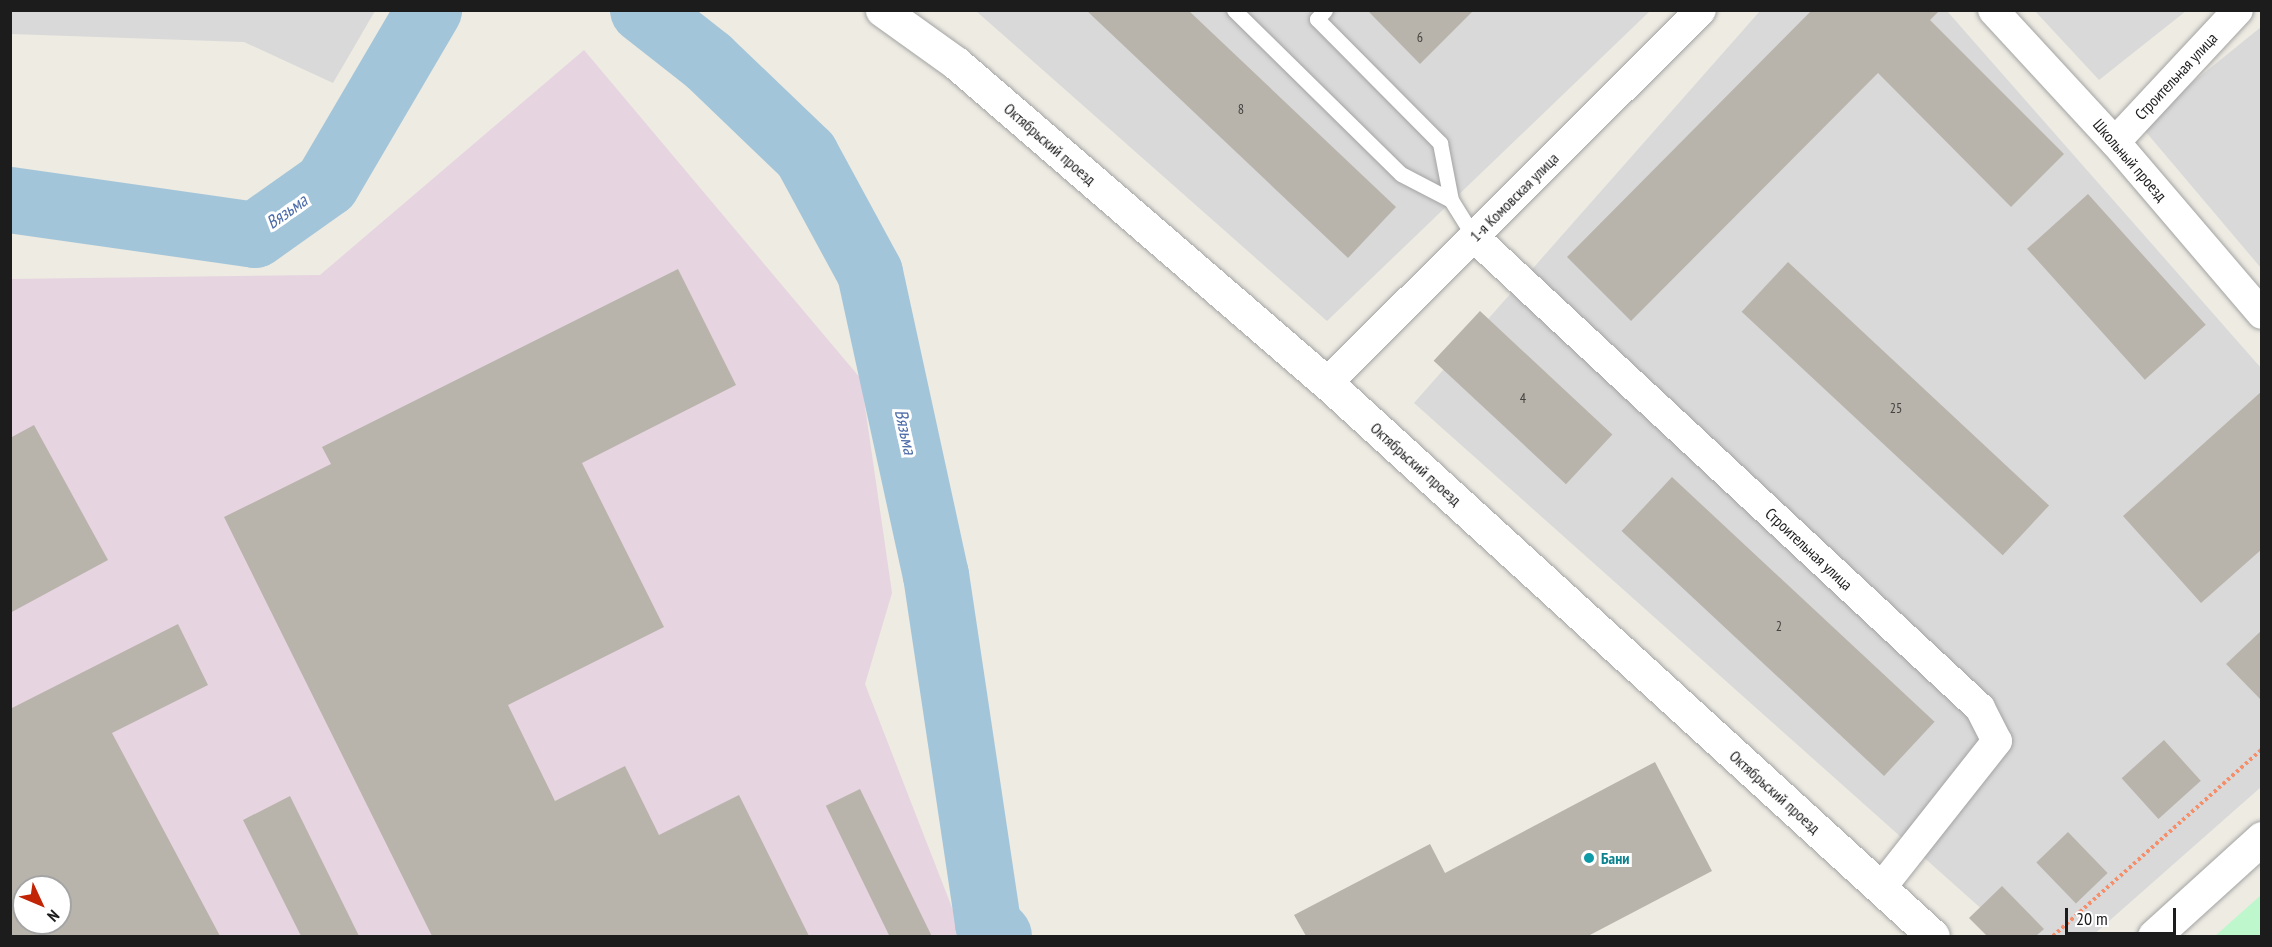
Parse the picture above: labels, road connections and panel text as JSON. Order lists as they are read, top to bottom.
{
  "streets": {
    "street": [
      "Строительная улица",
      "Октябрьский проезд",
      "Школьный проезд",
      "1-я Комовская улица"
    ]
  },
  "crossings": [
    ["Строительная улица", "Октябрьский проезд"],
    ["Строительная улица", "Школьный проезд"],
    ["Строительная улица", "1-я Комовская улица"],
    ["Октябрьский проезд", "1-я Комовская улица"]
  ],
  "water": ["Вязьма"],
  "places": ["Бани"],
  "house_numbers": [
    "6",
    "8",
    "4",
    "25",
    "2"
  ],
  "scale_bar": "20 m",
  "north": "bottom right"
}
